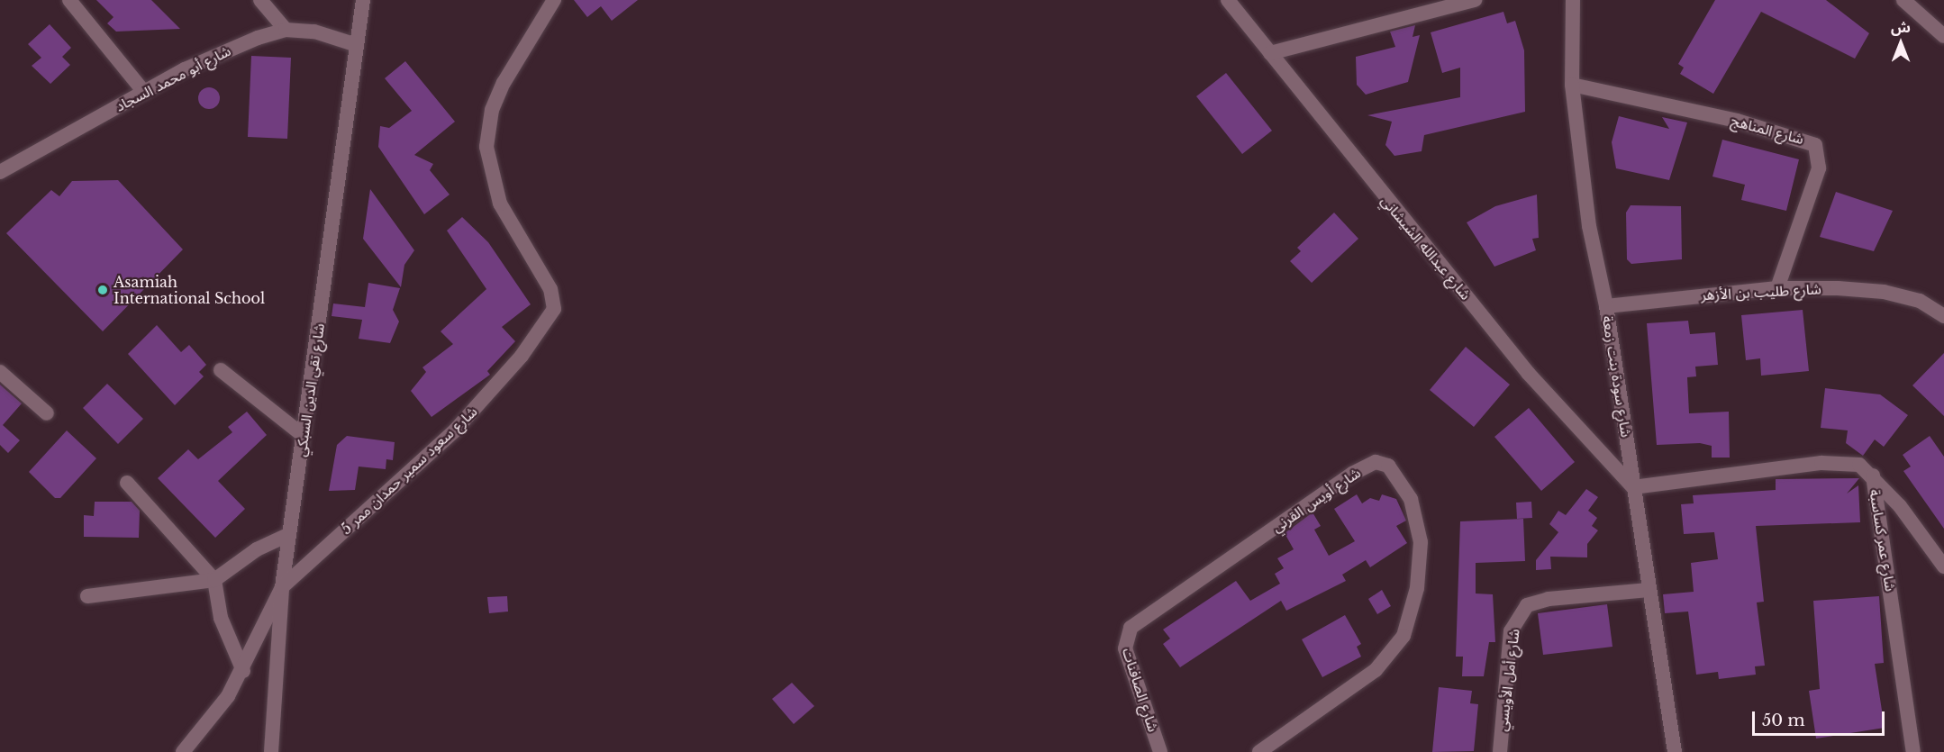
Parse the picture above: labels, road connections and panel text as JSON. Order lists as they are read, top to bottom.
{
  "streets": {
    "street": [
      "شارع أبو محمد السجاد",
      "شارع المناهج",
      "شارع عبدالله الشيشاني",
      "شارع طليب بن الأزهر",
      "شارع سودة بنت زمعة",
      "شارع تقي الدين السبكي",
      "شارع سعود سمير حمدان ممر 5",
      "شارع أويس القرني",
      "شارع عمر كساسبة",
      "شارع أمل الأويسي",
      "شارع الصافنات"
    ]
  },
  "crossings": [
    ["شارع أبو محمد السجاد", "شارع تقي الدين السبكي"],
    ["شارع المناهج", "شارع طليب بن الأزهر"],
    ["شارع المناهج", "شارع سودة بنت زمعة"],
    ["شارع عبدالله الشيشاني", "شارع سودة بنت زمعة"],
    ["شارع عبدالله الشيشاني", "شارع عمر كساسبة"],
    ["شارع طليب بن الأزهر", "شارع سودة بنت زمعة"],
    ["شارع سودة بنت زمعة", "شارع عمر كساسبة"],
    ["شارع سودة بنت زمعة", "شارع أمل الأويسي"],
    ["شارع تقي الدين السبكي", "شارع سعود سمير حمدان ممر 5"],
    ["شارع أويس القرني", "شارع الصافنات"]
  ],
  "places": ["Asamiah International School"],
  "scale_bar": "50 m",
  "north": "top"
}
